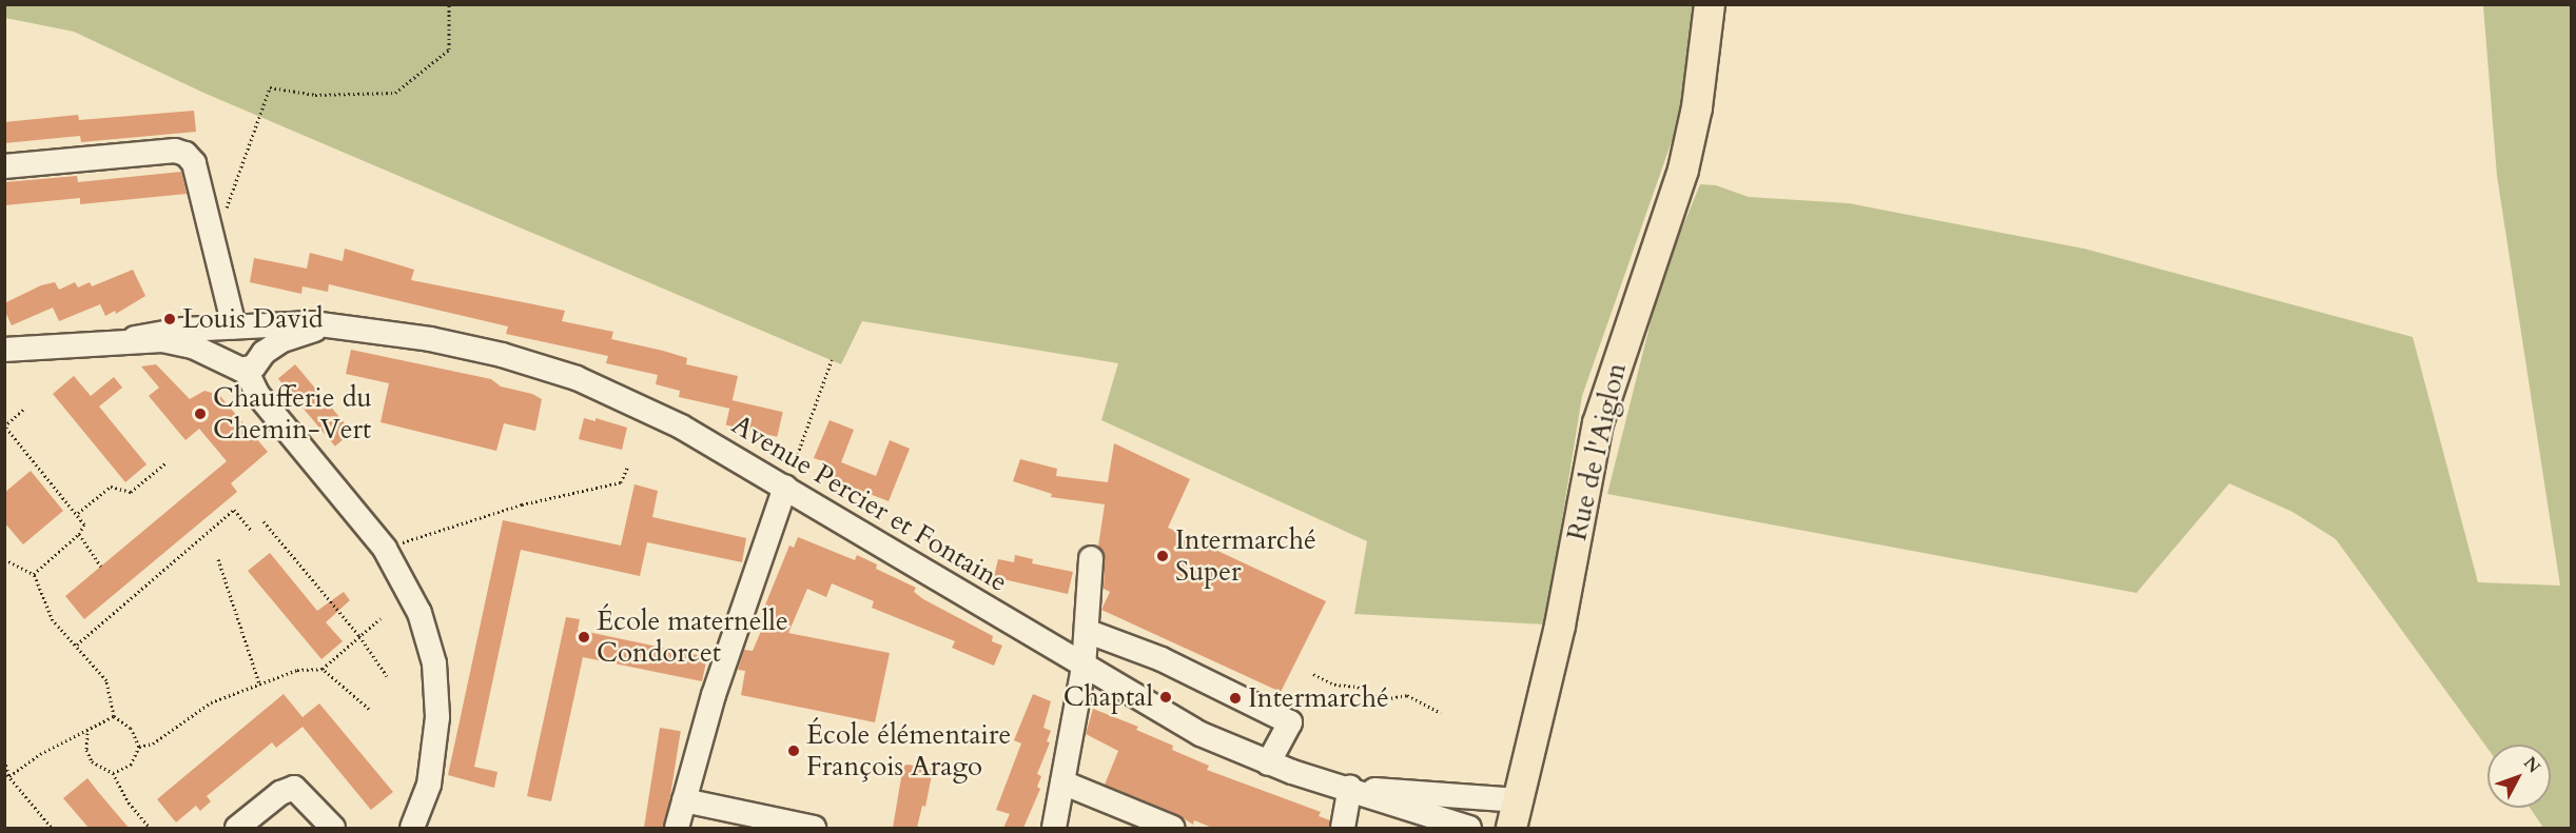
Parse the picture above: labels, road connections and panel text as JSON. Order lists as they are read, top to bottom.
{
  "streets": {
    "main road": ["Rue de l'Aiglon"],
    "street": ["Avenue Percier et Fontaine"]
  },
  "crossings": [
    ["Rue de l'Aiglon", "Avenue Percier et Fontaine"]
  ],
  "places": [
    "Louis David",
    "Chaufferie du Chemin-Vert",
    "Intermarché Super",
    "École maternelle Condorcet",
    "Chaptal",
    "Intermarché",
    "École élémentaire François Arago"
  ],
  "north": "top right"
}
